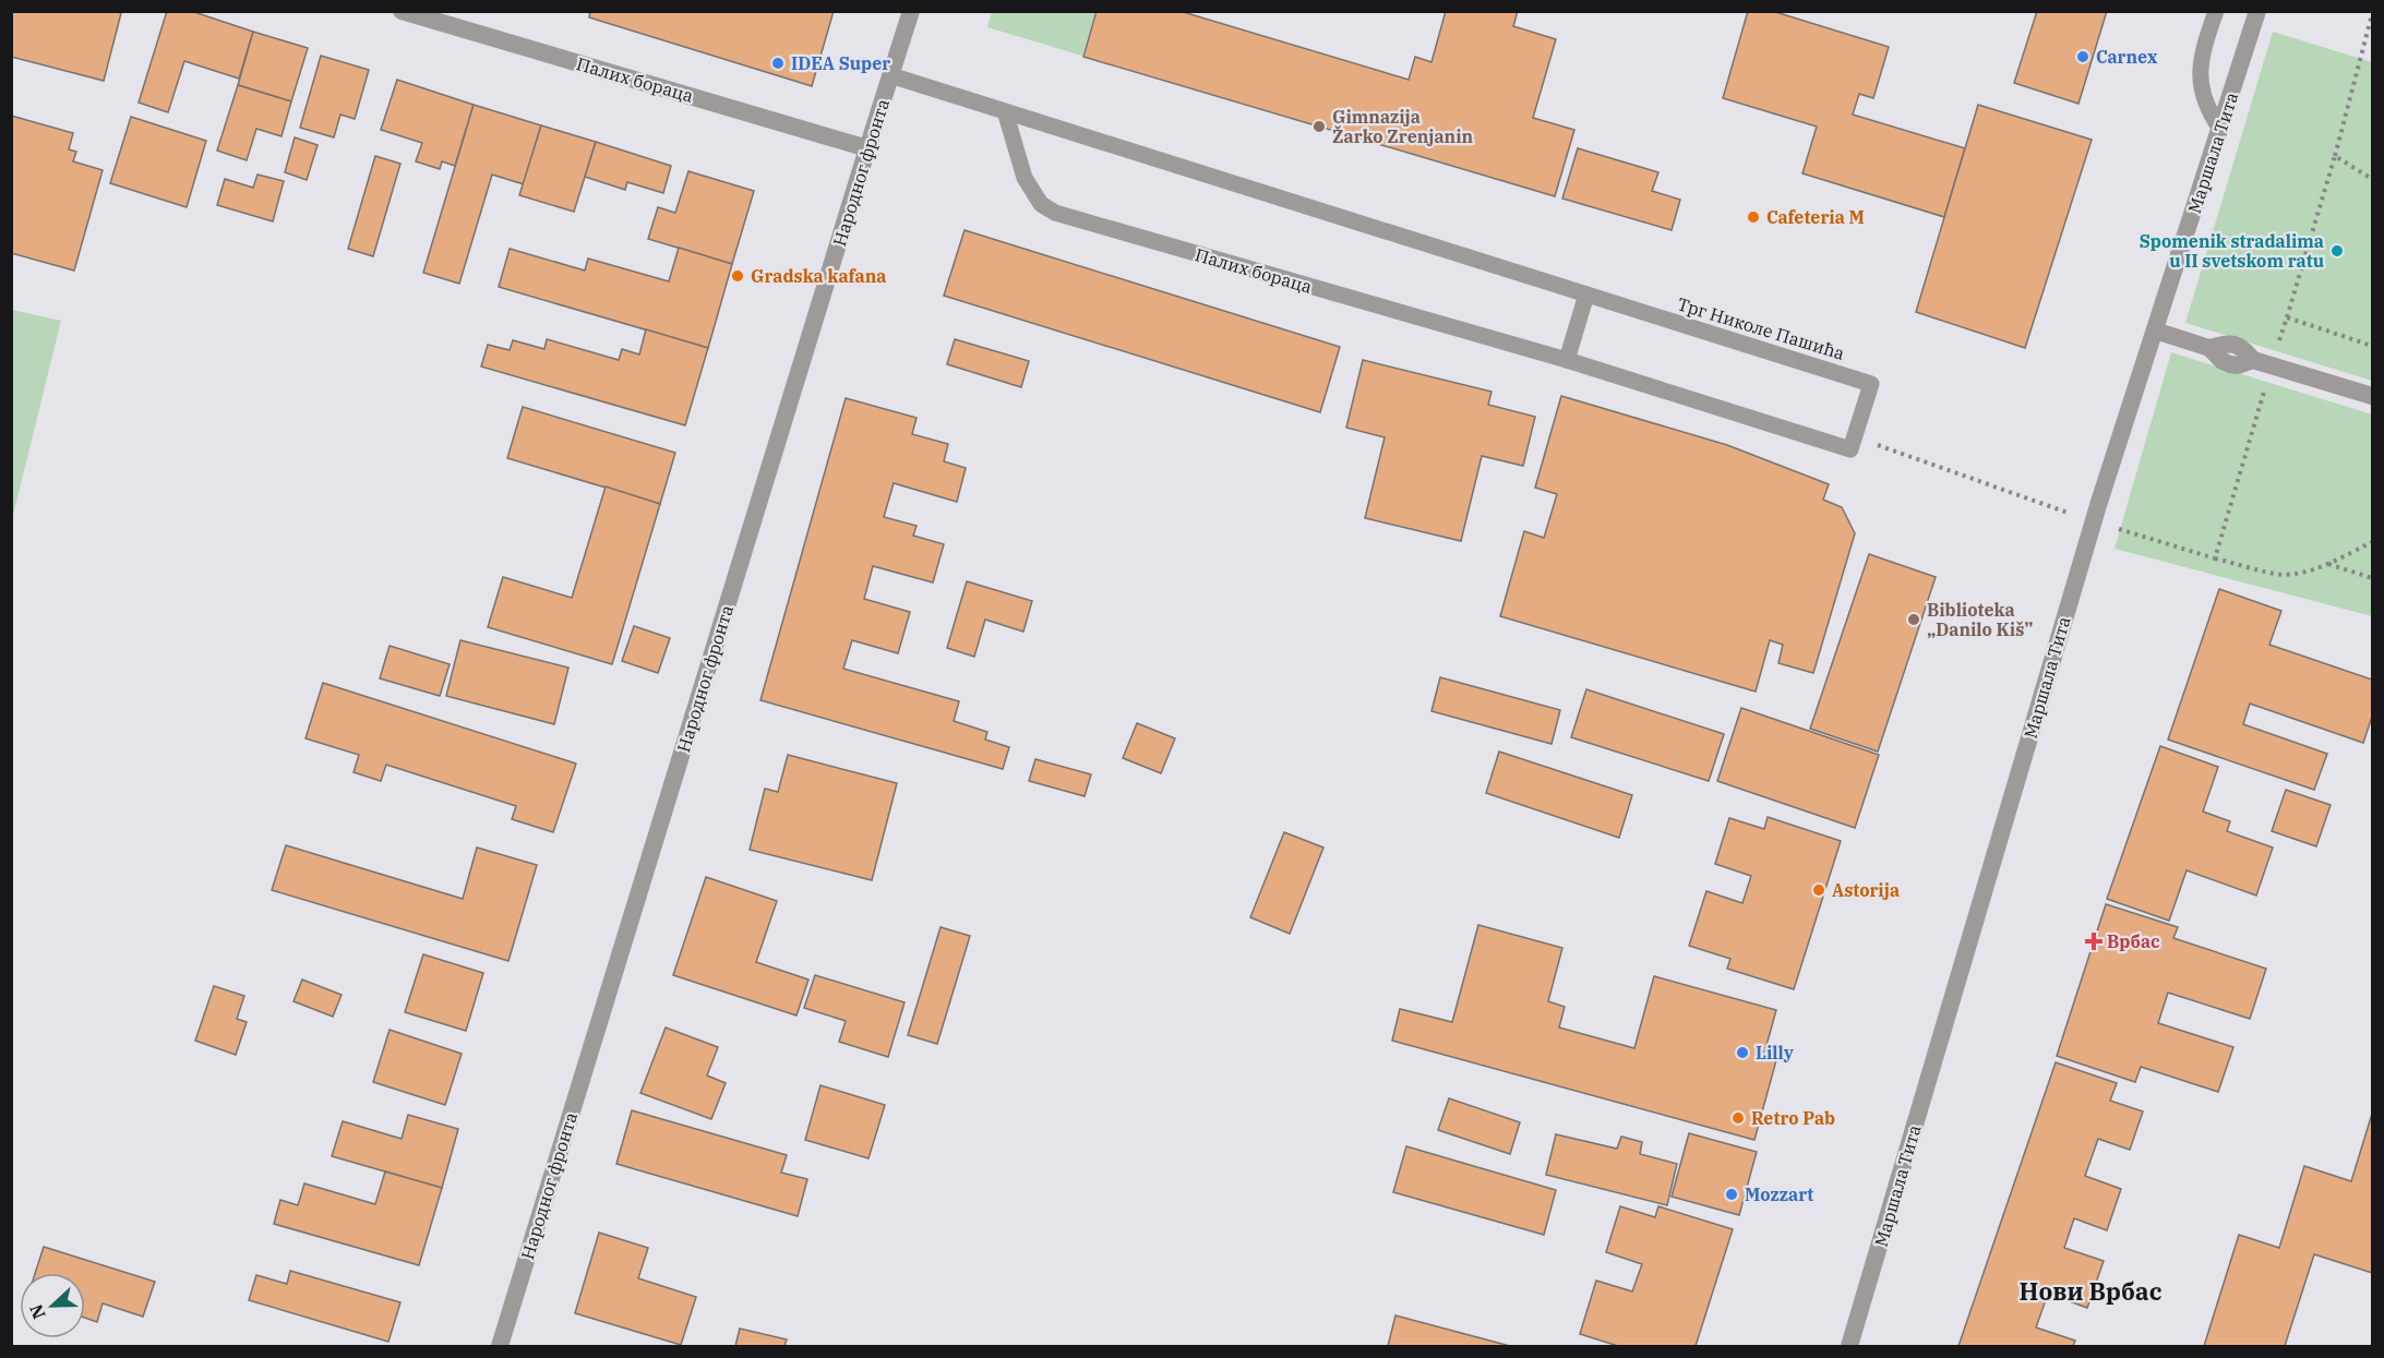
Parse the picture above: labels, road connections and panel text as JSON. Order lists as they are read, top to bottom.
{
  "streets": {
    "street": ["Палих бораца", "Маршала Тита", "Народног фронта"],
    "lane": ["Трг Николе Пашића"]
  },
  "crossings": [
    ["Палих бораца", "Народног фронта"]
  ],
  "districts": ["Нови Врбас"],
  "places": {
    "other": [
      "Carnex",
      "IDEA Super",
      "Gimnazija Žarko Zrenjanin",
      "Cafeteria M",
      "Spomenik stradalima u II svetskom ratu",
      "Gradska kafana",
      "Biblioteka „Danilo Kiš”",
      "Astorija",
      "Lilly",
      "Retro Pab",
      "Mozzart"
    ],
    "health": ["Врбас"]
  },
  "north": "left"
}
